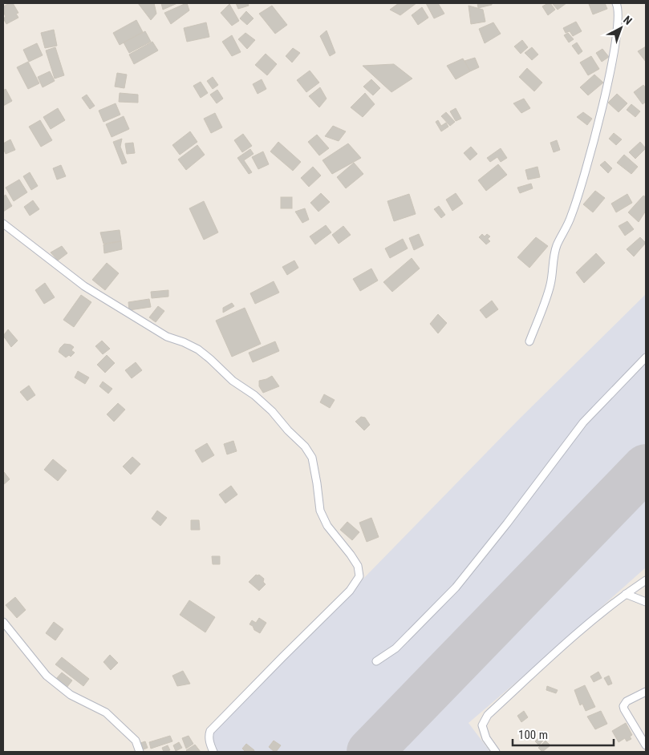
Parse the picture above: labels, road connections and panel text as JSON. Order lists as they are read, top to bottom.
{
  "scale_bar": "100 m",
  "north": "top right"
}
